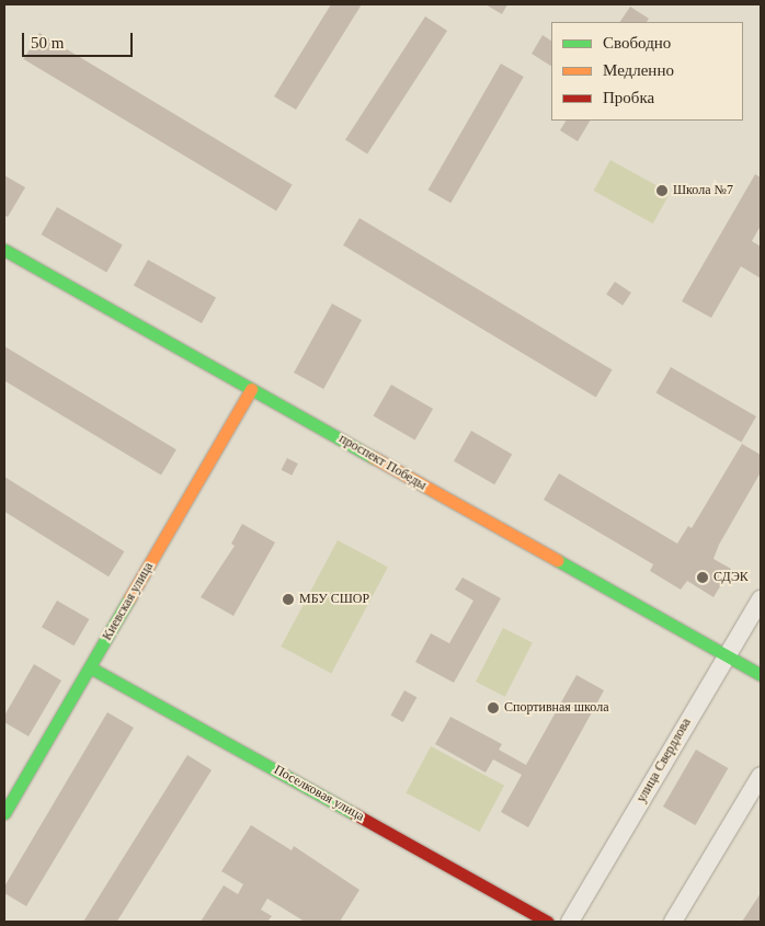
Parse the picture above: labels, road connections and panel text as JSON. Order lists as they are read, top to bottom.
{
  "streets": {
    "main road": ["проспект Победы", "Киевская улица", "Поселковая улица"],
    "street": ["улица Свердлова"]
  },
  "crossings": [
    ["проспект Победы", "Киевская улица"],
    ["проспект Победы", "улица Свердлова"],
    ["Киевская улица", "Поселковая улица"]
  ],
  "places": [
    "Школа №7",
    "СДЭК",
    "МБУ СШОР",
    "Спортивная школа"
  ],
  "legend": ["Свободно", "Медленно", "Пробка"],
  "scale_bar": "50 m"
}
